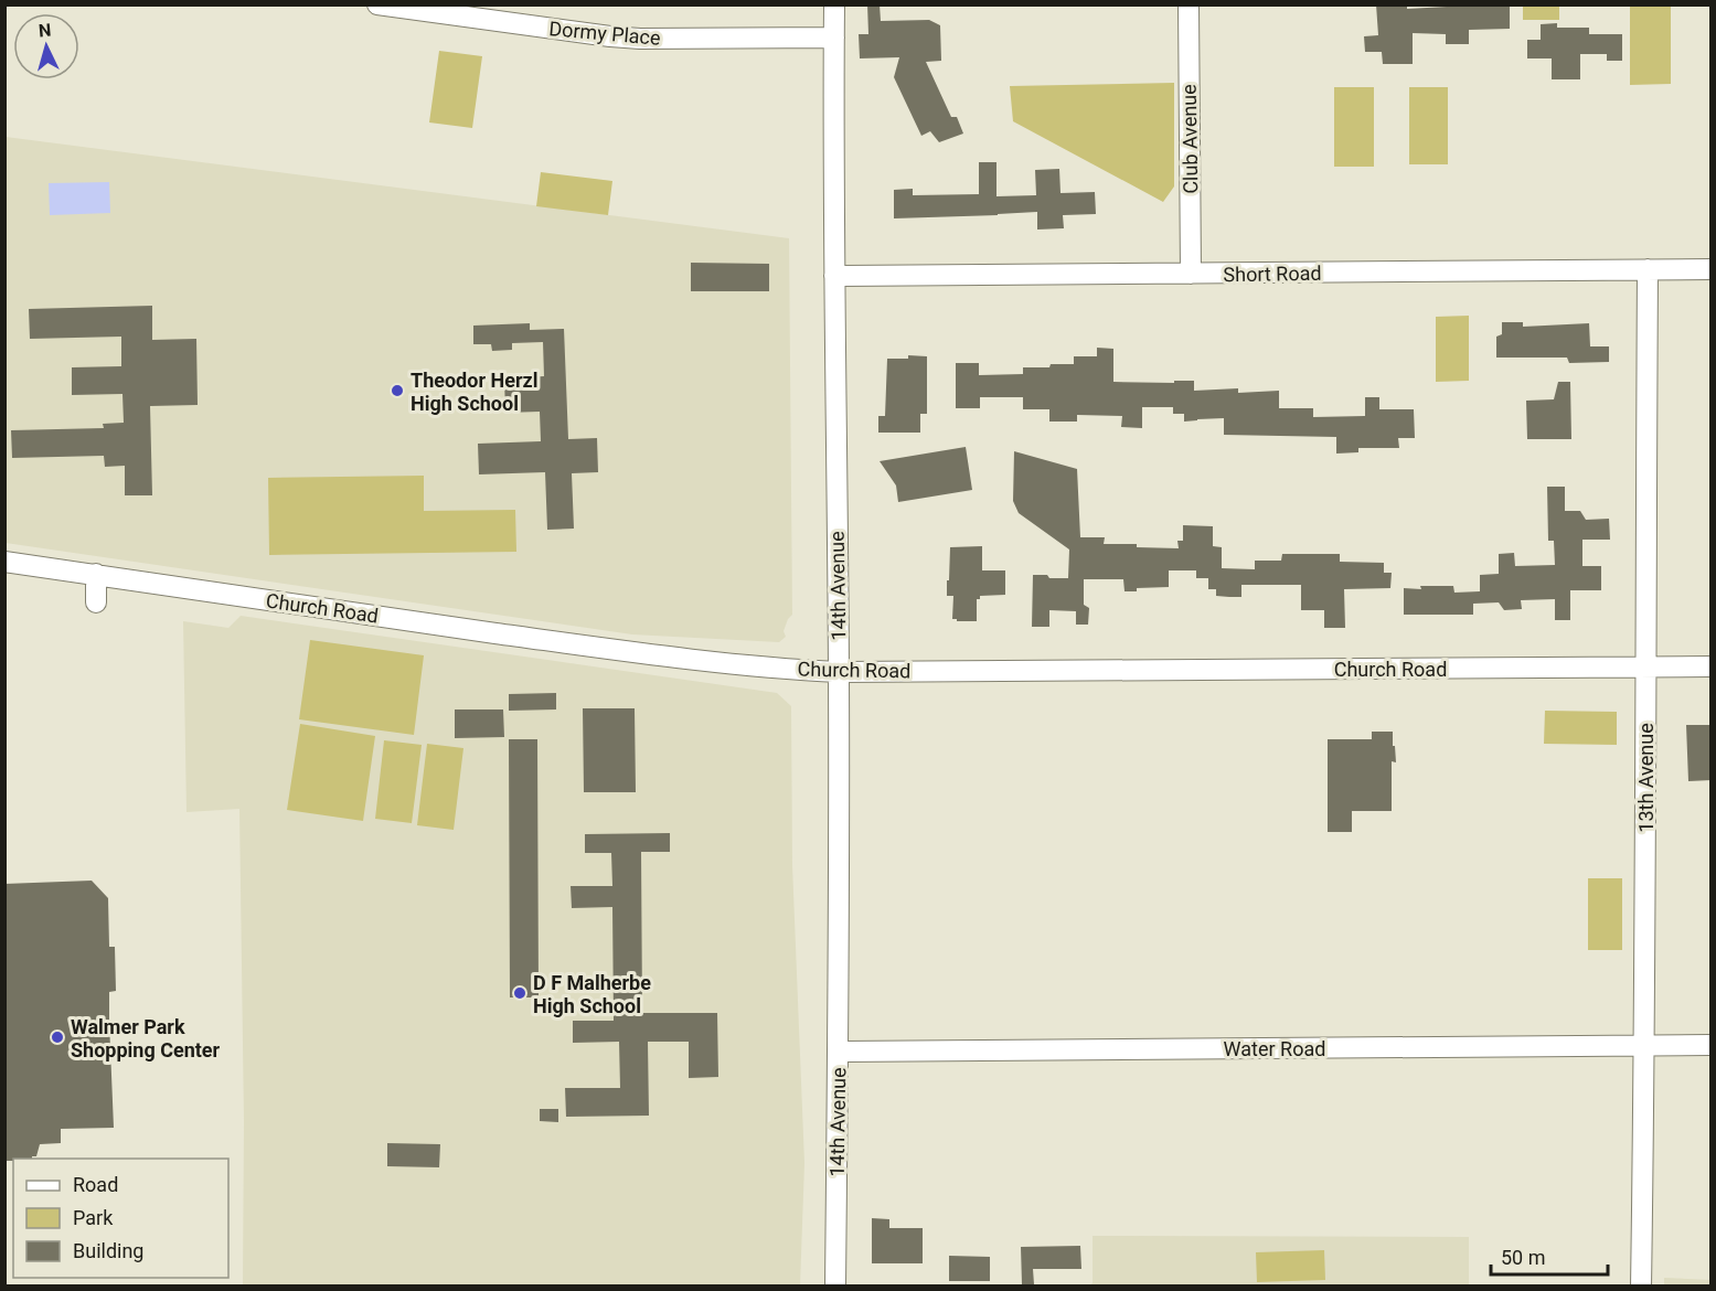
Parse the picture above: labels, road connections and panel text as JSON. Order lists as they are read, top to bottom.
{
  "streets": {
    "street": [
      "Dormy Place",
      "Club Avenue",
      "Short Road",
      "14th Avenue",
      "Church Road",
      "13th Avenue",
      "Water Road"
    ]
  },
  "crossings": [
    ["Dormy Place", "14th Avenue"],
    ["Club Avenue", "Short Road"],
    ["Short Road", "14th Avenue"],
    ["Short Road", "13th Avenue"],
    ["14th Avenue", "Church Road"],
    ["14th Avenue", "Water Road"],
    ["Church Road", "13th Avenue"],
    ["13th Avenue", "Water Road"]
  ],
  "places": ["Theodor Herzl High School", "D F Malherbe High School", "Walmer Park Shopping Center"],
  "legend": ["Road", "Park", "Building"],
  "scale_bar": "50 m",
  "north": "top"
}
